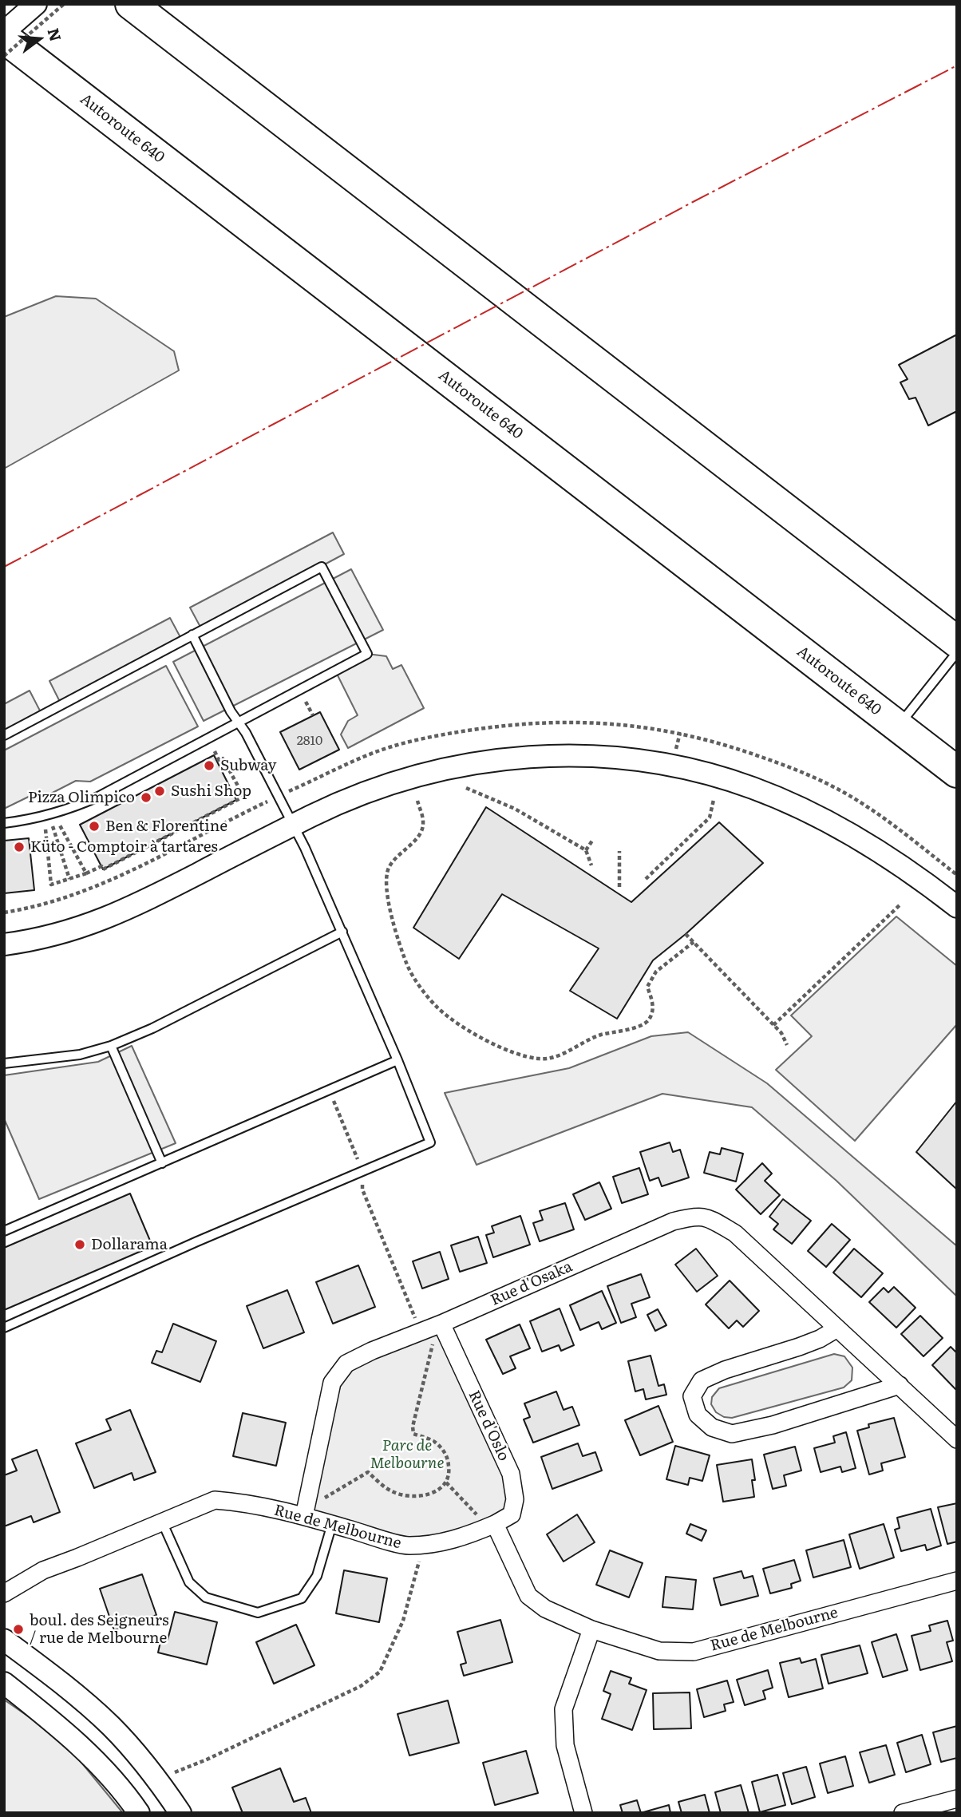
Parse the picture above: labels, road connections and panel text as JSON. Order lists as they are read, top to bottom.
{
  "streets": {
    "highway": ["Autoroute 640"],
    "street": ["Rue d'Osaka", "Rue d'Oslo", "Rue de Melbourne"]
  },
  "crossings": [
    ["Rue d'Osaka", "Rue d'Oslo"],
    ["Rue d'Osaka", "Rue de Melbourne"],
    ["Rue d'Oslo", "Rue de Melbourne"]
  ],
  "parks": ["Parc de Melbourne"],
  "places": [
    "Subway",
    "Sushi Shop",
    "Pizza Olimpico",
    "Ben & Florentine",
    "Küto - Comptoir à tartares",
    "Dollarama",
    "boul. des Seigneurs / rue de Melbourne"
  ],
  "house_numbers": ["2810"],
  "north": "right"
}
